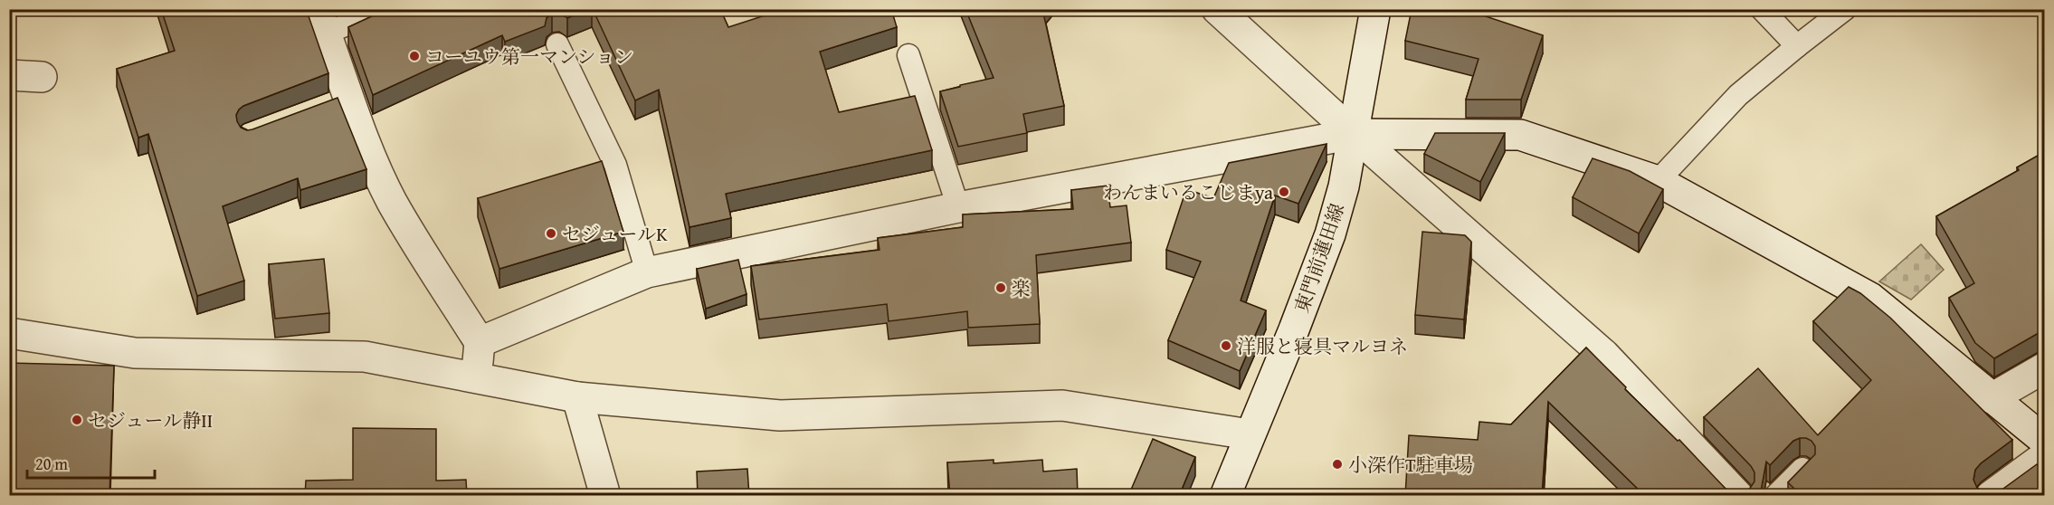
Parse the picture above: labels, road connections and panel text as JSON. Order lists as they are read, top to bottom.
{
  "streets": {
    "street": ["東門前蓮田線"]
  },
  "places": [
    "コーユウ第一マンション",
    "わんまいるこじまya",
    "セジュールK",
    "楽",
    "洋服と寝具マルヨネ",
    "セジュール静Ⅱ",
    "小深作T駐車場"
  ],
  "scale_bar": "20 m"
}
